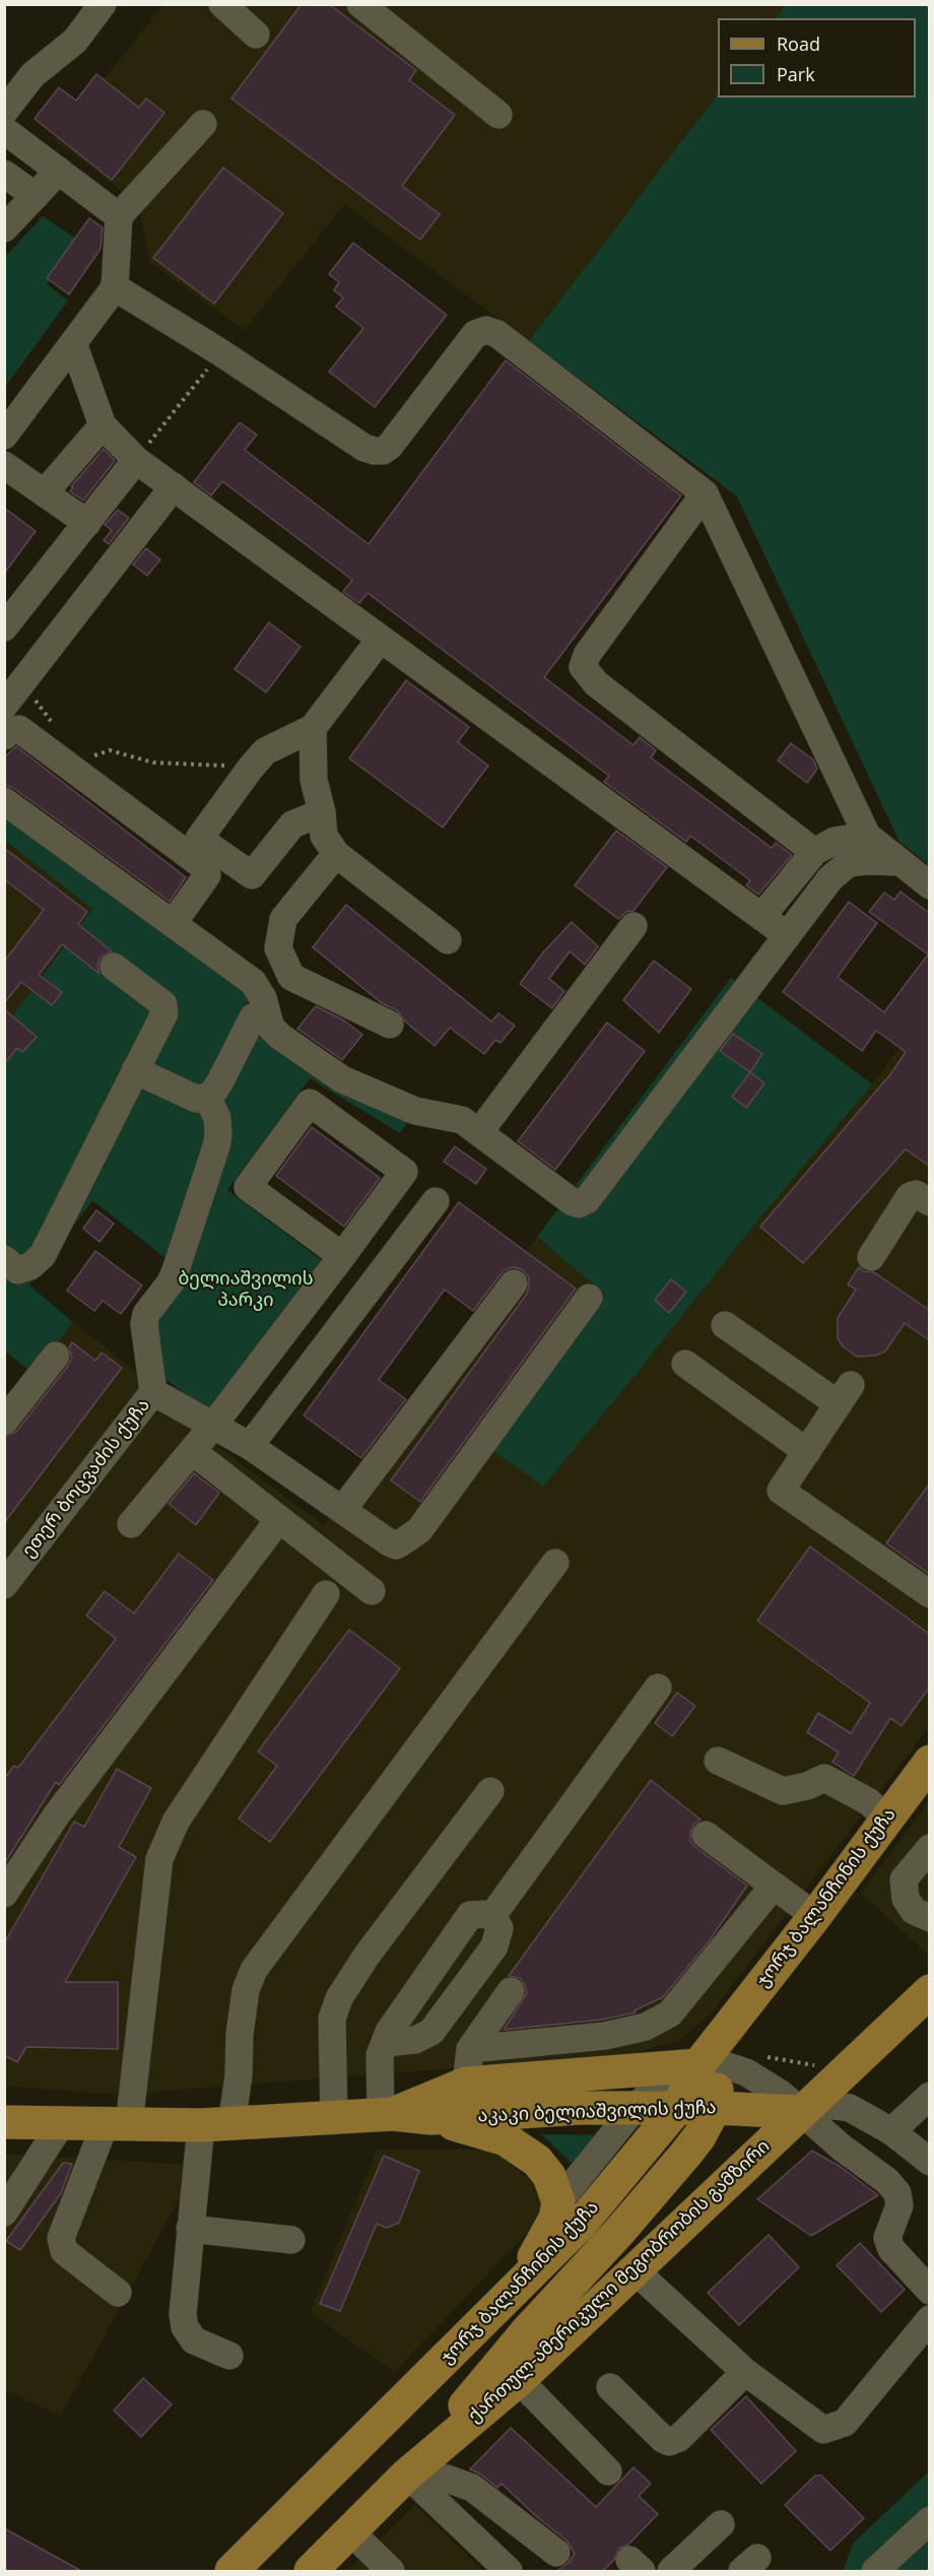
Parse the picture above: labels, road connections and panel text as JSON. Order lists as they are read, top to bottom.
{
  "streets": {
    "main road": ["ჯორჯ ბალანჩინის ქუჩა", "აკაკი ბელიაშვილის ქუჩა", "ქართულ-ამერიკული მეგობრობის გამზირი"],
    "street": ["ეთერ ბოცვაძის ქუჩა"]
  },
  "crossings": [
    ["ჯორჯ ბალანჩინის ქუჩა", "აკაკი ბელიაშვილის ქუჩა"],
    ["აკაკი ბელიაშვილის ქუჩა", "ქართულ-ამერიკული მეგობრობის გამზირი"]
  ],
  "parks": ["ბელიაშვილის პარკი"],
  "legend": ["Road", "Park"]
}
